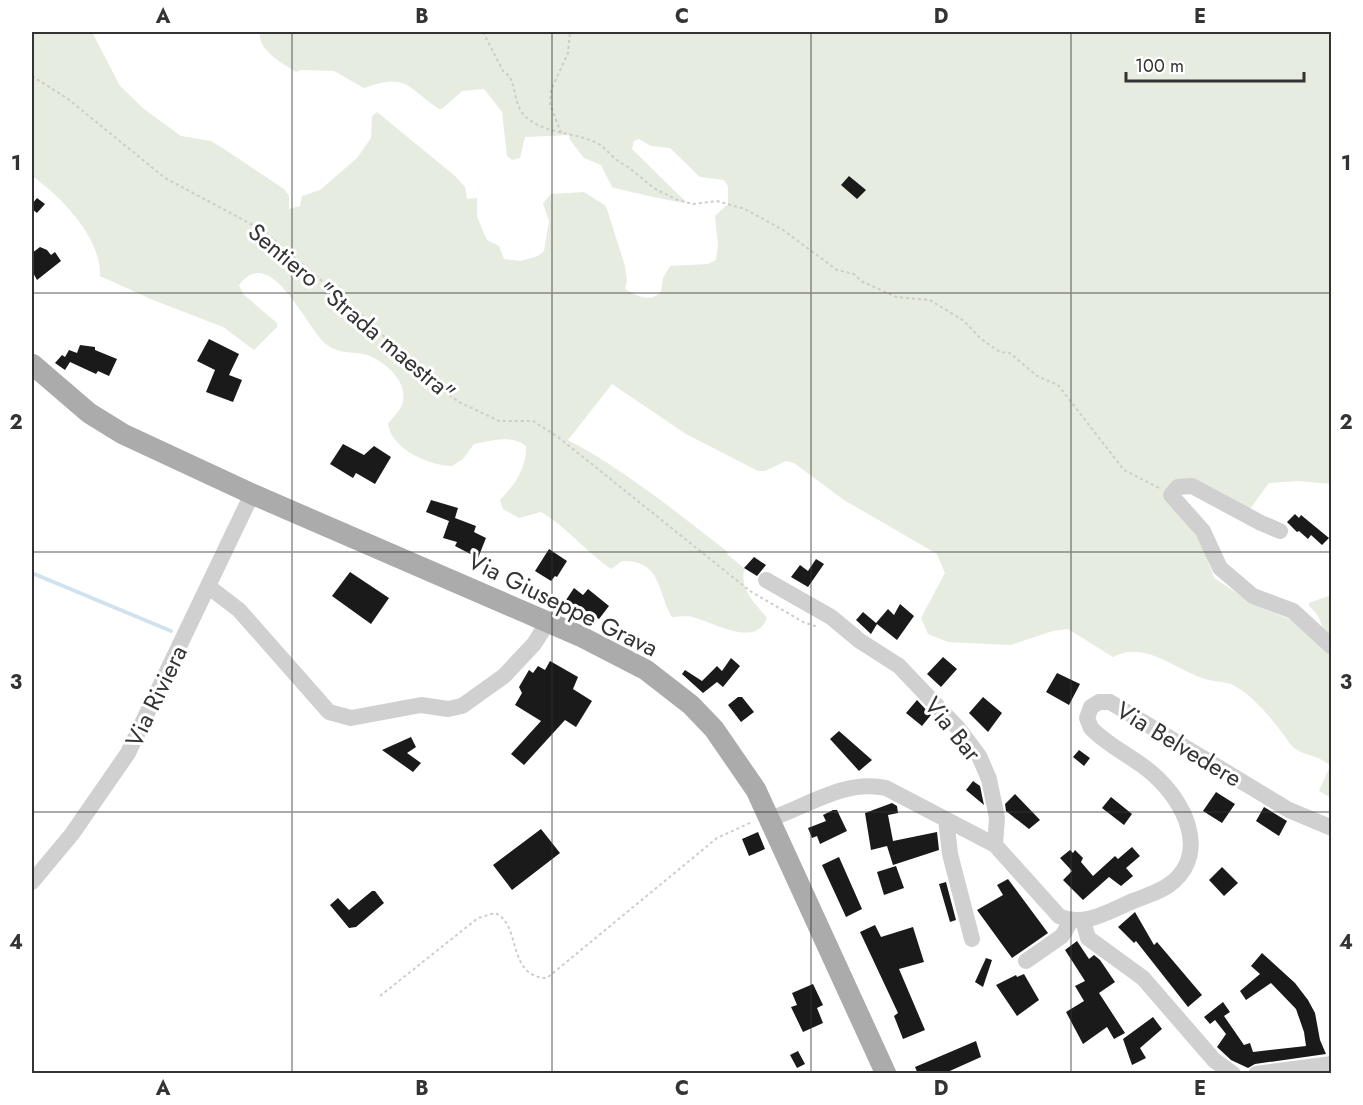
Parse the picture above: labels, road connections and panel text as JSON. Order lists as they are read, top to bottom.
{
  "streets": {
    "main road": ["Via Giuseppe Grava"],
    "street": ["Via Riviera", "Via Bar", "Via Belvedere"],
    "path": ["Sentiero \"Strada maestra\""]
  },
  "crossings": [
    ["Via Giuseppe Grava", "Via Riviera"]
  ],
  "scale_bar": "100 m",
  "grid": {
    "columns": [
      "A",
      "B",
      "C",
      "D",
      "E"
    ],
    "rows": [
      "1",
      "2",
      "3",
      "4"
    ]
  }
}
